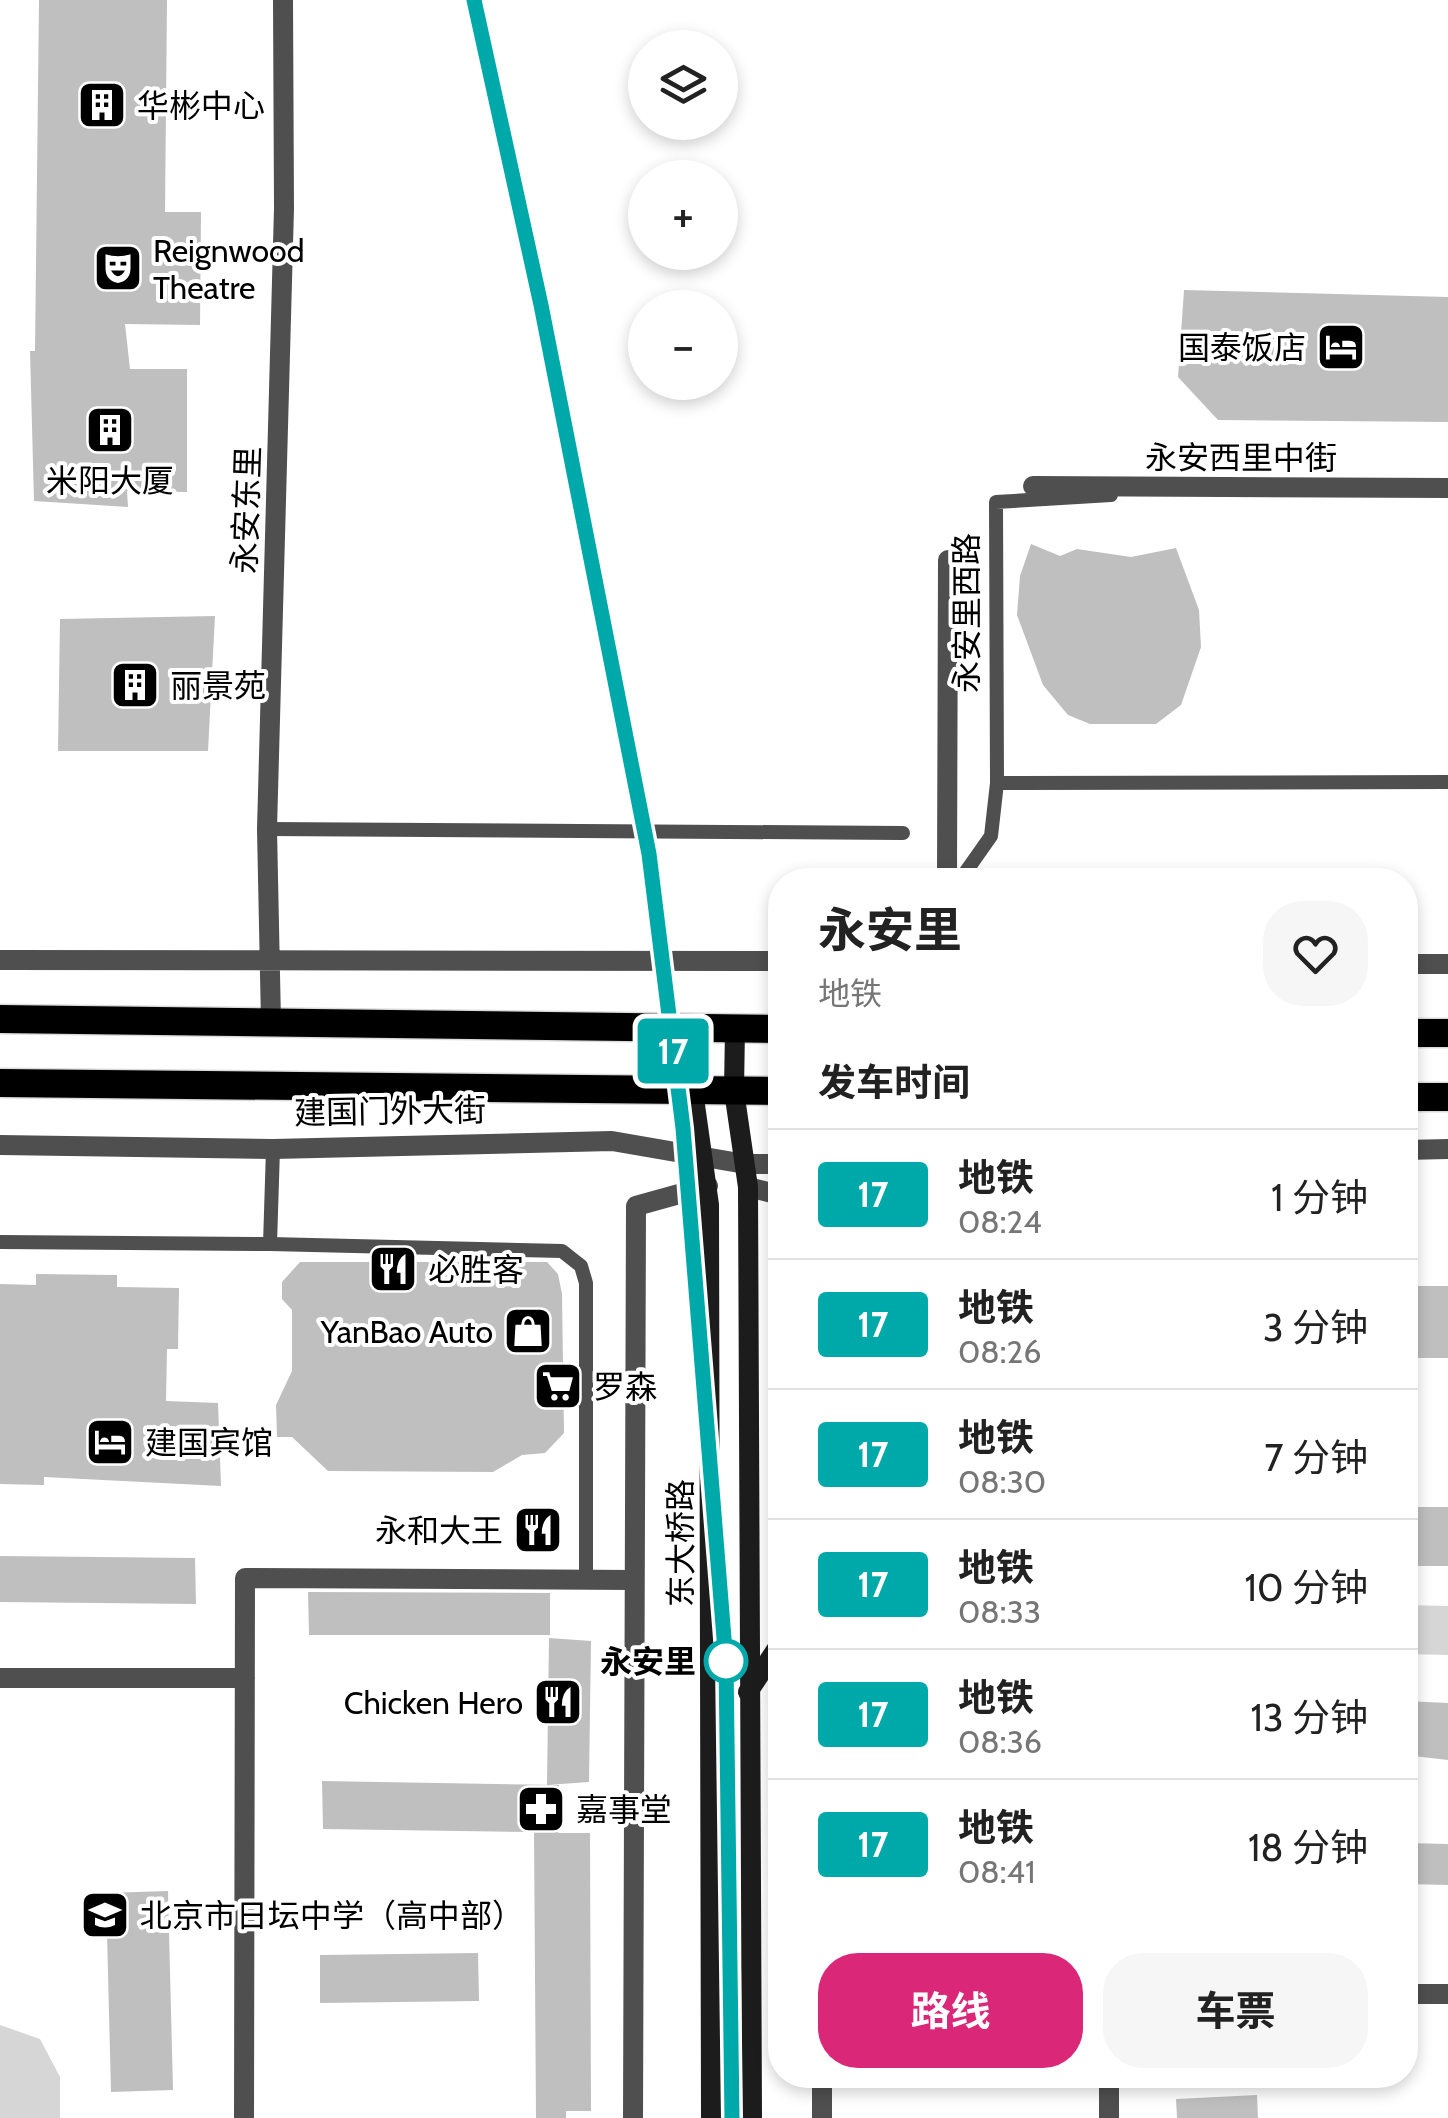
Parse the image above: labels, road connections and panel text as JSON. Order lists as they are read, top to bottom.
{
  "streets": {
    "highway": ["建国门外大街"],
    "main road": ["东大桥路"],
    "street": ["永安西里中街", "永安东里", "永安里西路"]
  },
  "crossings": [
    ["永安西里中街", "永安里西路"],
    ["建国门外大街", "东大桥路"]
  ],
  "places": {
    "building": ["华彬中心", "米阳大厦", "丽景苑"],
    "theatre": ["Reignwood Theatre"],
    "hotel": ["国泰饭店", "建国宾馆"],
    "restaurant": ["必胜客", "永和大王", "Chicken Hero"],
    "shop": ["YanBao Auto"],
    "supermarket": ["罗森"],
    "other": ["永安里"],
    "pharmacy": ["嘉事堂"],
    "school or university": ["北京市日坛中学（高中部）"]
  },
  "lines": ["metro line 17"],
  "page": {
    "on_map": "17",
    "map_buttons": ["+", "−"],
    "heading": [
      ["永安里", "地铁"],
      "发车时间"
    ],
    "list": [
      {
        "mark": "17",
        "name": "地铁",
        "note": "08:24",
        "value": "1 分钟"
      },
      {
        "mark": "17",
        "name": "地铁",
        "note": "08:26",
        "value": "3 分钟"
      },
      {
        "mark": "17",
        "name": "地铁",
        "note": "08:30",
        "value": "7 分钟"
      },
      {
        "mark": "17",
        "name": "地铁",
        "note": "08:33",
        "value": "10 分钟"
      },
      {
        "mark": "17",
        "name": "地铁",
        "note": "08:36",
        "value": "13 分钟"
      },
      {
        "mark": "17",
        "name": "地铁",
        "note": "08:41",
        "value": "18 分钟"
      }
    ],
    "buttons": ["路线", "车票"]
  }
}
